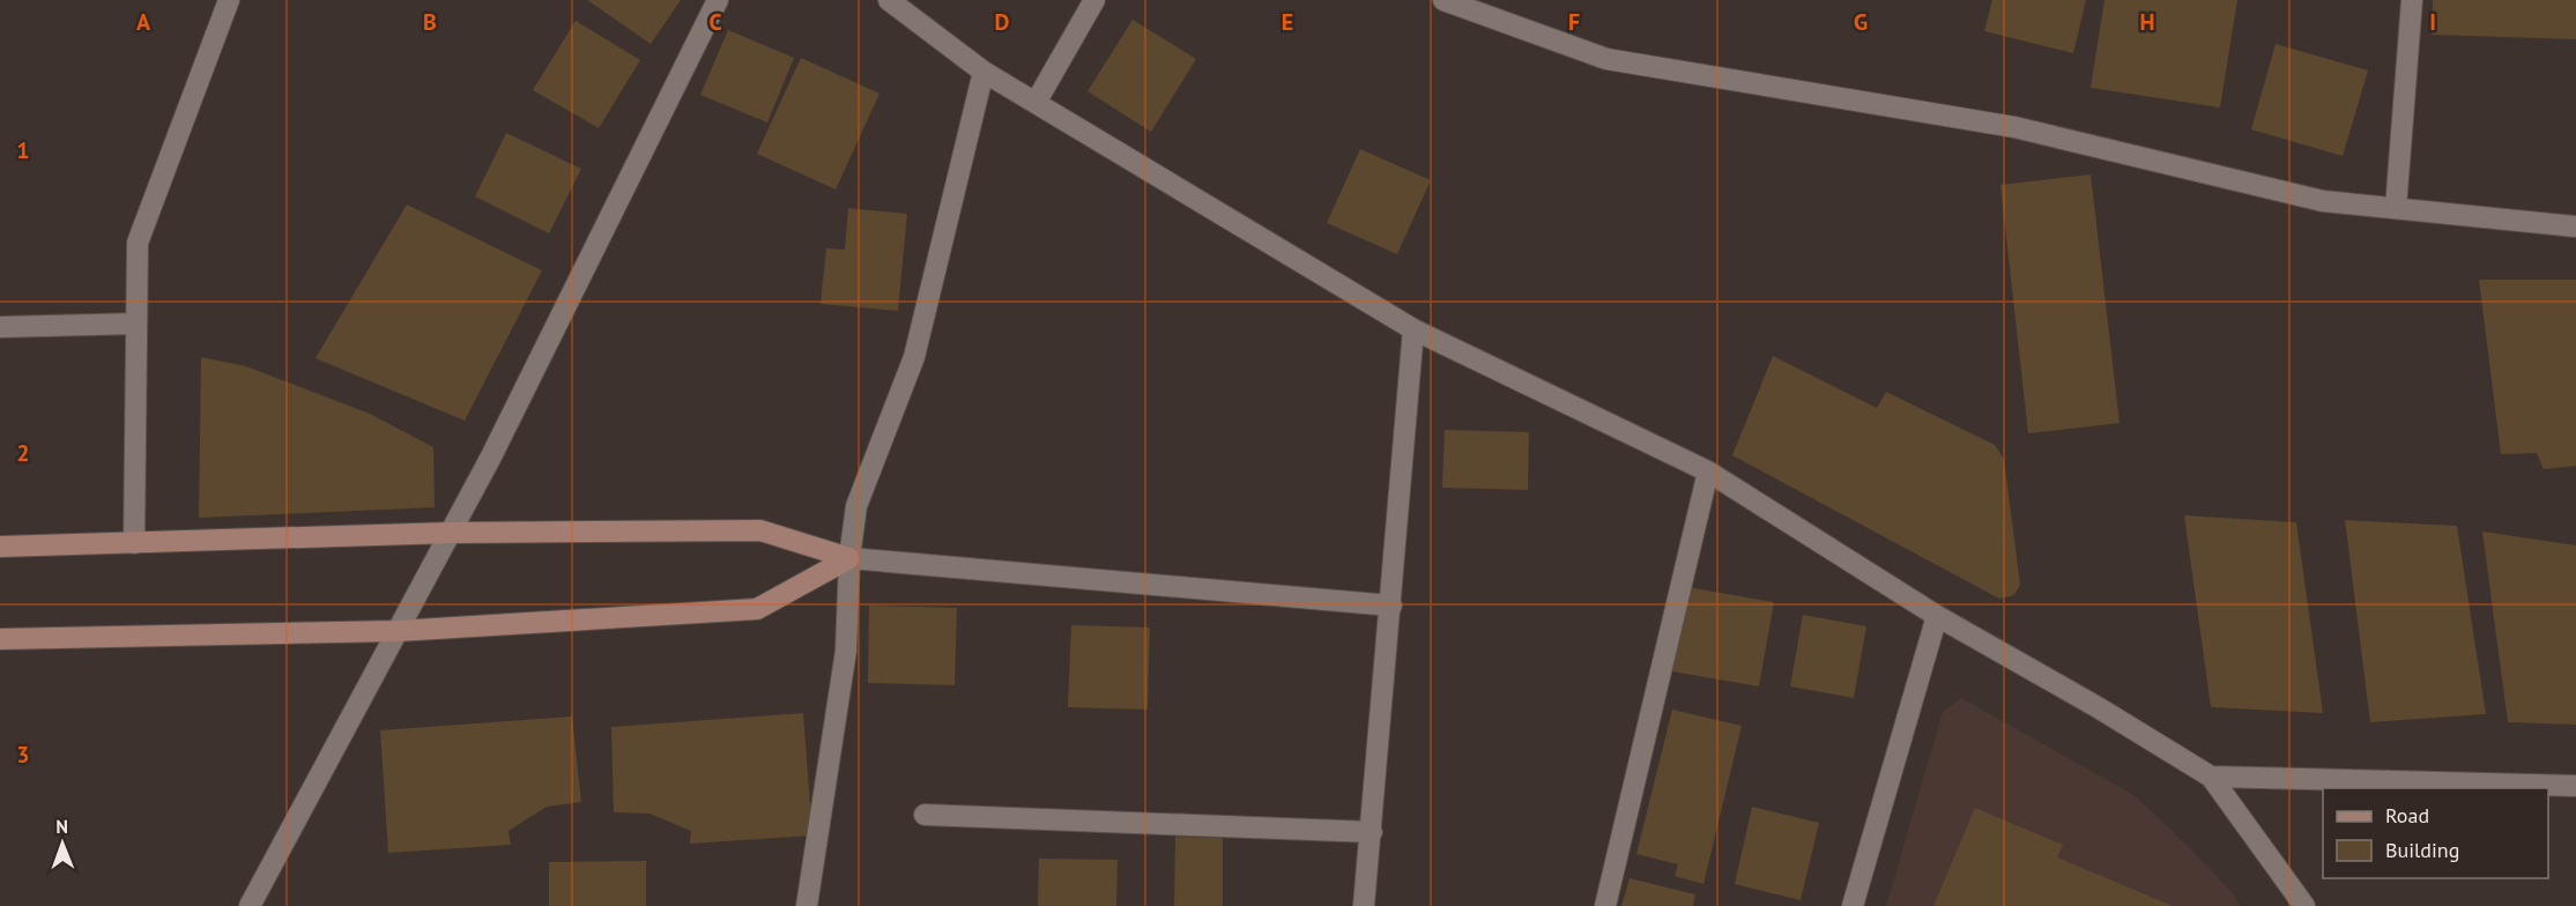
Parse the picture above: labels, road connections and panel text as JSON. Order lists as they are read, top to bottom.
{
  "legend": ["Road", "Building"],
  "north": "top",
  "grid": {
    "columns": [
      "A",
      "B",
      "C",
      "D",
      "E",
      "F",
      "G",
      "H",
      "I"
    ],
    "rows": ["1", "2", "3"]
  }
}
